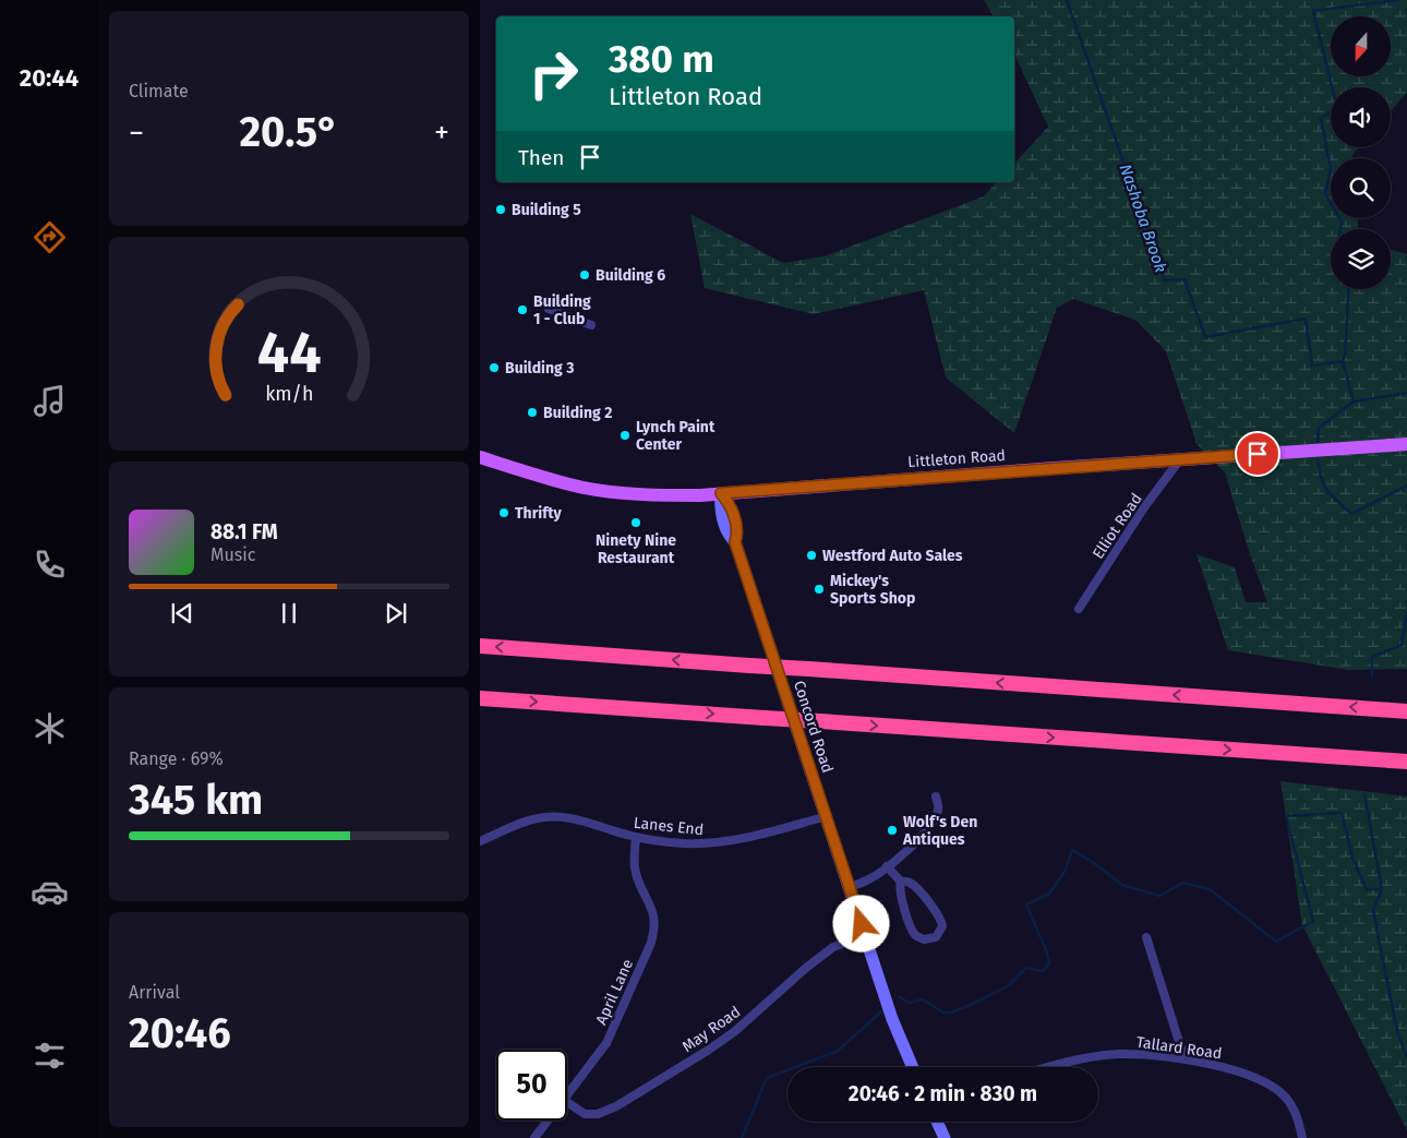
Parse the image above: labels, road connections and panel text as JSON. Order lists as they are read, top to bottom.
{
  "streets": {
    "main road": ["Littleton Road", "Concord Road"],
    "street": [
      "Elliot Road",
      "Lanes End",
      "April Lane",
      "May Road",
      "Tallard Road"
    ]
  },
  "crossings": [
    ["Littleton Road", "Elliot Road"],
    ["Littleton Road", "Concord Road"],
    ["Concord Road", "Lanes End"],
    ["Concord Road", "May Road"],
    ["Lanes End", "April Lane"]
  ],
  "water": ["Nashoba Brook"],
  "places": [
    "Building 5",
    "Building 6",
    "Building 1 - Club",
    "Building 3",
    "Building 2",
    "Lynch Paint Center",
    "Thrifty",
    "Ninety Nine Restaurant",
    "Westford Auto Sales",
    "Mickey's Sports Shop",
    "Wolf's Den Antiques"
  ],
  "north": "bottom",
  "page": {
    "tabs": "20:44",
    "tile": [
      "Climate",
      ["Range · 69%", "345 km"],
      ["Arrival", "20:46"]
    ],
    "turn": ["380 m", "Littleton Road"],
    "heat": ["−", "20.5°", "+"],
    "then": "Then",
    "song": ["88.1 FM", "Music"],
    "limit": "50",
    "trip": "20:46 · 2 min · 830 m",
    "gauge": ["44", "km/h"]
  }
}
